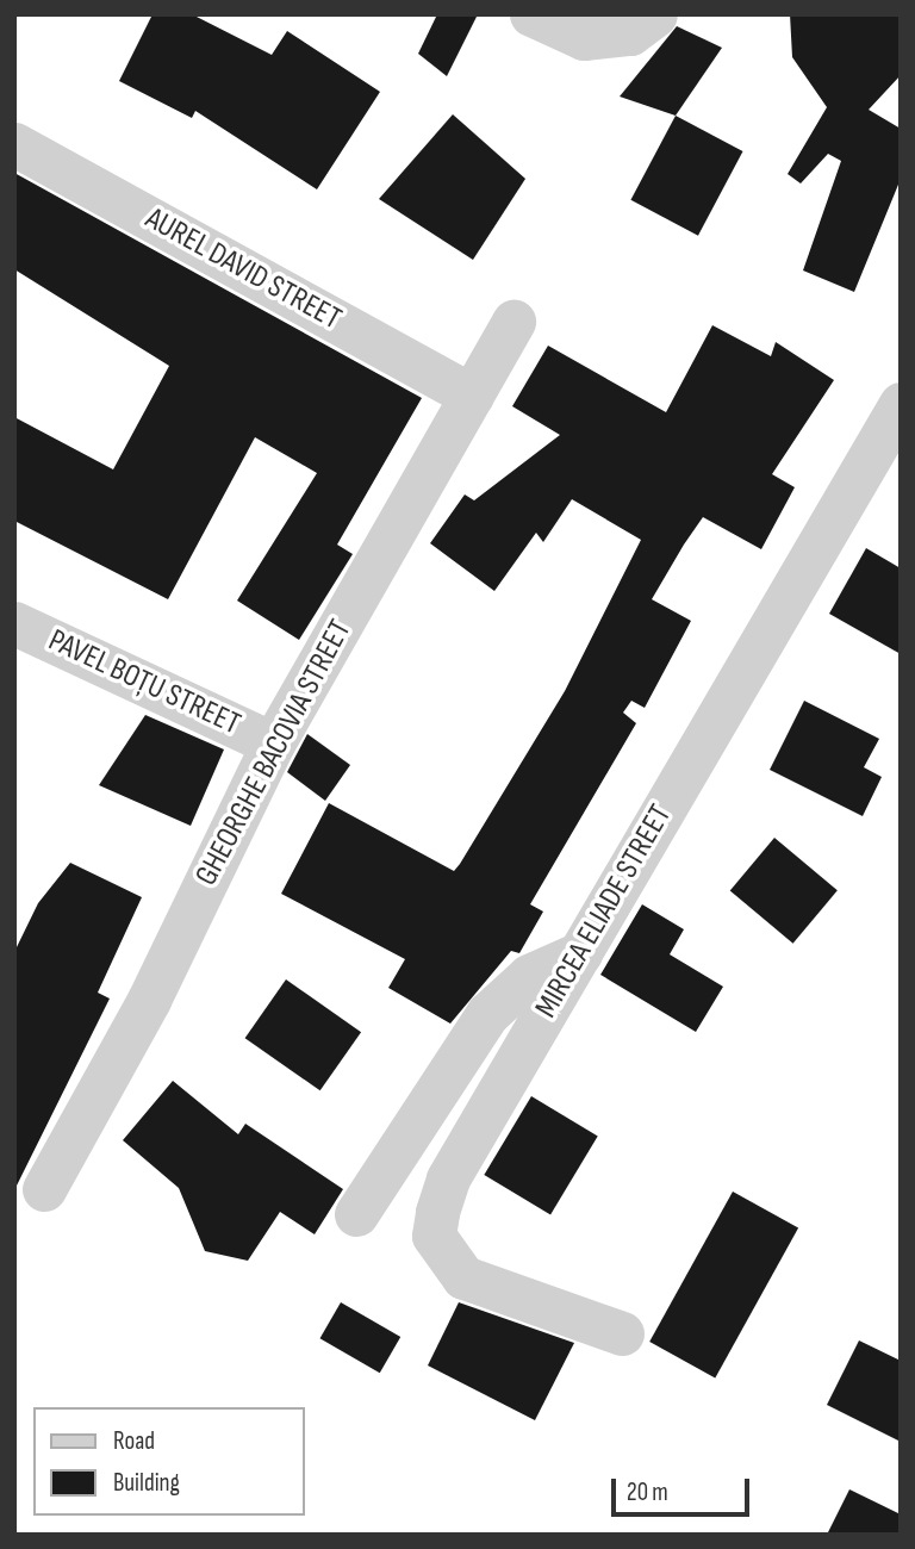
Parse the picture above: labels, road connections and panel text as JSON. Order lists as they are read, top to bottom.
{
  "streets": {
    "street": [
      "AUREL DAVID STREET",
      "PAVEL BOȚU STREET",
      "GHEORGHE BACOVIA STREET",
      "MIRCEA ELIADE STREET"
    ]
  },
  "crossings": [
    ["AUREL DAVID STREET", "GHEORGHE BACOVIA STREET"],
    ["PAVEL BOȚU STREET", "GHEORGHE BACOVIA STREET"]
  ],
  "legend": ["Road", "Building"],
  "scale_bar": "20 m"
}
